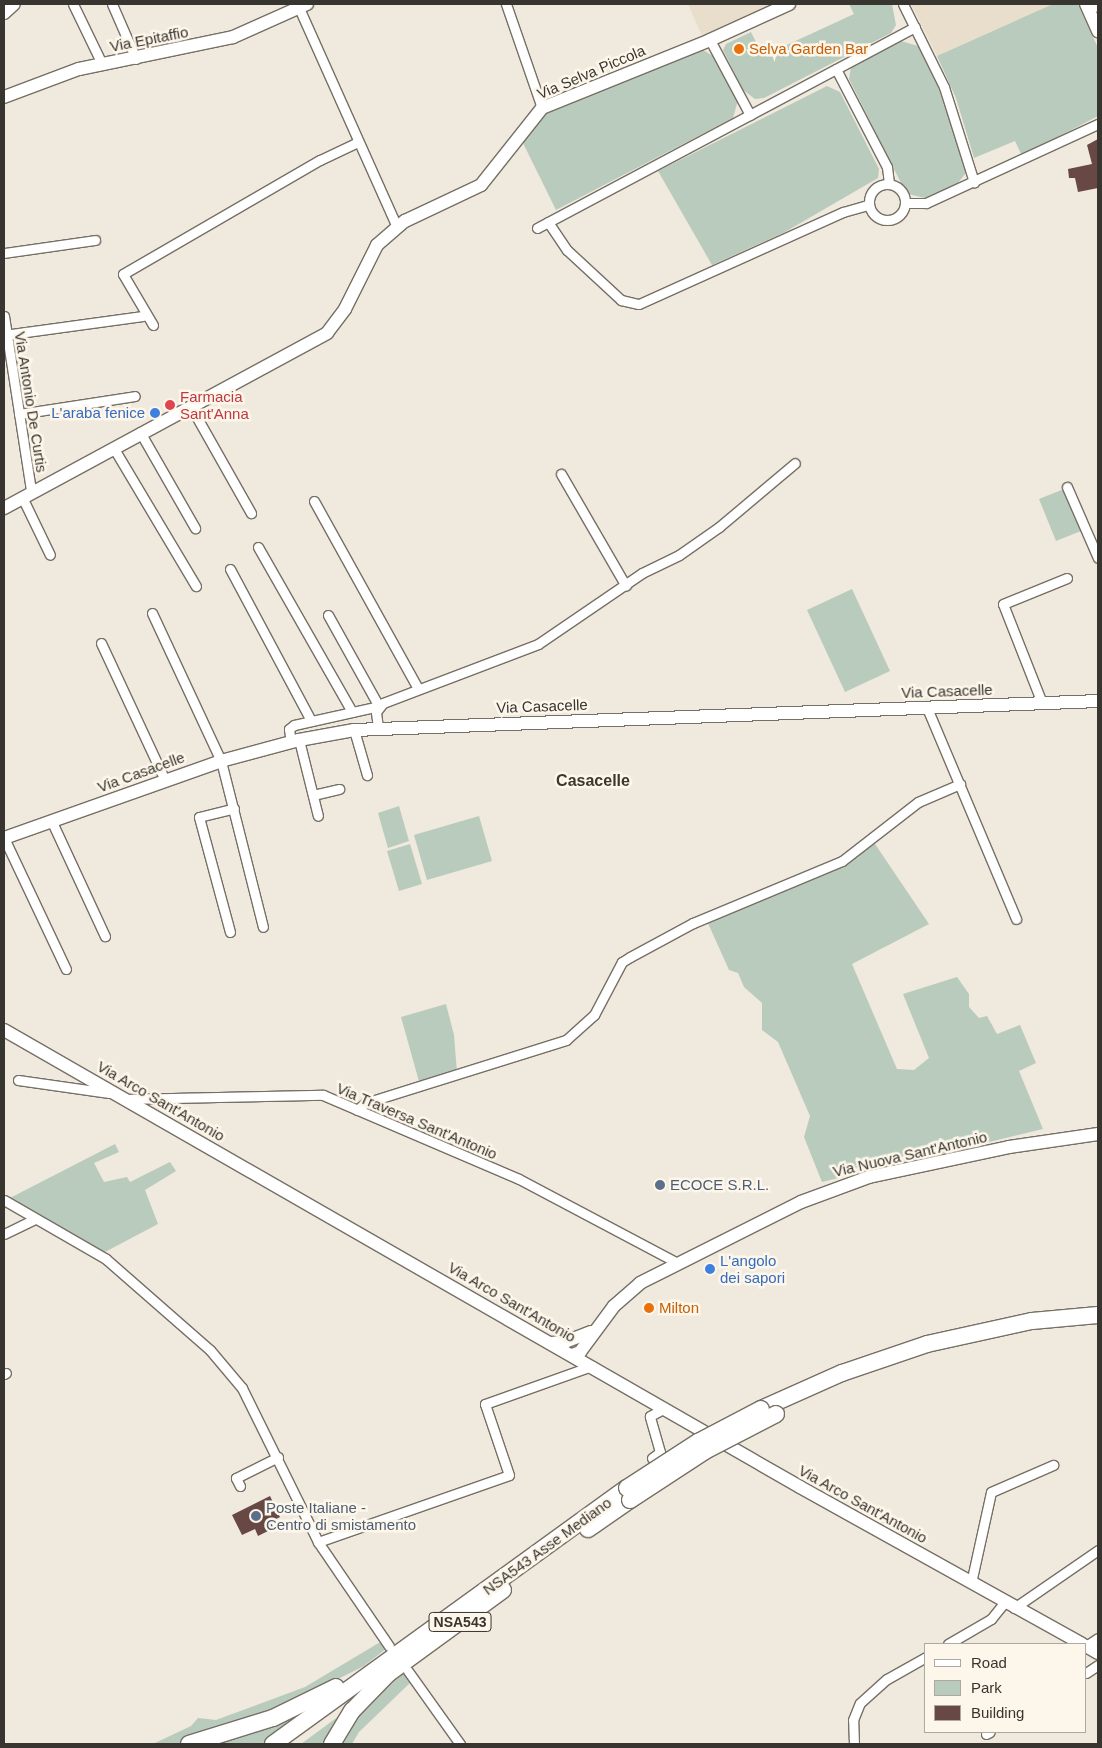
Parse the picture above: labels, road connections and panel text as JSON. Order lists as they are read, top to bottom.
{
  "streets": {
    "highway": ["NSA543 Asse Mediano", "NSA543"],
    "street": [
      "Via Epitaffio",
      "Via Selva Piccola",
      "Via Antonio De Curtis",
      "Via Casacelle",
      "Via Arco Sant'Antonio",
      "Via Traversa Sant'Antonio",
      "Via Nuova Sant'Antonio"
    ]
  },
  "crossings": [
    ["Via Epitaffio", "Via Selva Piccola"],
    ["Via Selva Piccola", "Via Antonio De Curtis"],
    ["Via Arco Sant'Antonio", "Via Traversa Sant'Antonio"],
    ["Via Arco Sant'Antonio", "Via Nuova Sant'Antonio"],
    ["Via Traversa Sant'Antonio", "Via Nuova Sant'Antonio"],
    ["NSA543 Asse Mediano", "NSA543"]
  ],
  "districts": ["Casacelle"],
  "places": [
    "Selva Garden Bar",
    "Farmacia Sant'Anna",
    "L'araba fenice",
    "ECOCE S.R.L.",
    "L'angolo dei sapori",
    "Milton",
    "Poste Italiane - Centro di smistamento"
  ],
  "legend": ["Road", "Park", "Building"]
}
